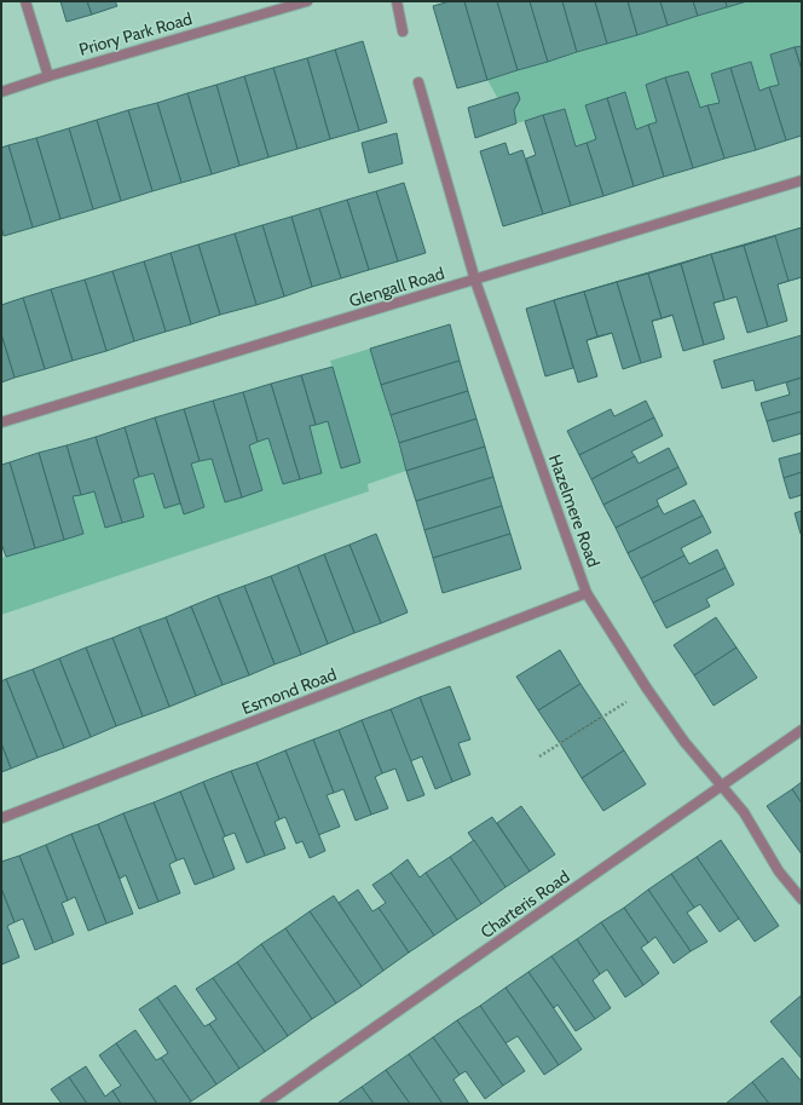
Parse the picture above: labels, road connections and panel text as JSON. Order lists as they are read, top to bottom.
{
  "streets": {
    "street": [
      "Priory Park Road",
      "Glengall Road",
      "Hazelmere Road",
      "Esmond Road",
      "Charteris Road"
    ]
  },
  "crossings": [
    ["Glengall Road", "Hazelmere Road"],
    ["Hazelmere Road", "Esmond Road"],
    ["Hazelmere Road", "Charteris Road"]
  ]
}
